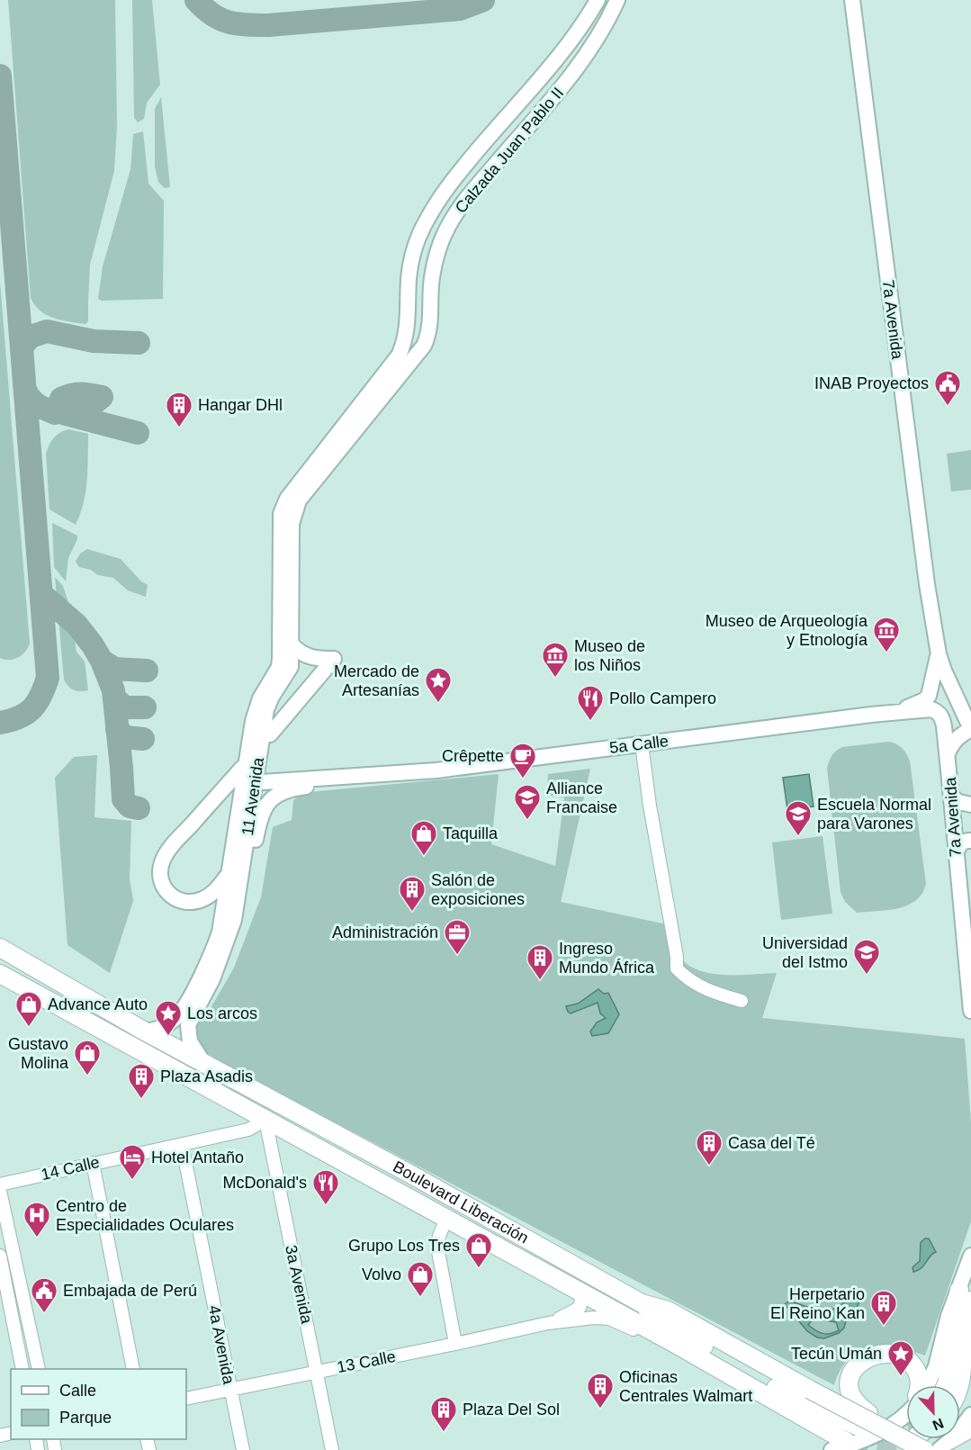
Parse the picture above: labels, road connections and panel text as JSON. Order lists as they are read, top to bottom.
{
  "streets": {
    "highway": ["Boulevard Liberación"],
    "main road": [
      "Calzada Juan Pablo II",
      "7a Avenida",
      "5a Calle",
      "11 Avenida"
    ],
    "street": [
      "14 Calle",
      "3a Avenida",
      "4a Avenida",
      "13 Calle"
    ]
  },
  "crossings": [
    ["Calzada Juan Pablo II", "11 Avenida"],
    ["7a Avenida", "5a Calle"],
    ["11 Avenida", "Boulevard Liberación"],
    ["14 Calle", "Boulevard Liberación"],
    ["14 Calle", "3a Avenida"],
    ["14 Calle", "4a Avenida"],
    ["Boulevard Liberación", "3a Avenida"],
    ["Boulevard Liberación", "13 Calle"],
    ["3a Avenida", "13 Calle"],
    ["4a Avenida", "13 Calle"]
  ],
  "places": {
    "public building": ["INAB Proyectos", "Embajada de Perú"],
    "building": [
      "Hangar DHl",
      "Salón de exposiciones",
      "Ingreso Mundo África",
      "Plaza Asadis",
      "Casa del Té",
      "Herpetario El Reino Kan",
      "Oficinas Centrales Walmart",
      "Plaza Del Sol"
    ],
    "museum": ["Museo de Arqueología y Etnología", "Museo de los Niños"],
    "place": ["Mercado de Artesanías", "Los arcos", "Tecún Umán"],
    "restaurant": ["Pollo Campero", "McDonald's"],
    "cafe": ["Crêpette"],
    "school or university": ["Alliance Francaise", "Escuela Normal para Varones", "Universidad del Istmo"],
    "shop": [
      "Taquilla",
      "Advance Auto",
      "Gustavo Molina",
      "Grupo Los Tres",
      "Volvo"
    ],
    "office": ["Administración"],
    "hotel": ["Hotel Antaño"],
    "hospital": ["Centro de Especialidades Oculares"]
  },
  "legend": ["Calle", "Parque"],
  "north": "bottom"
}
